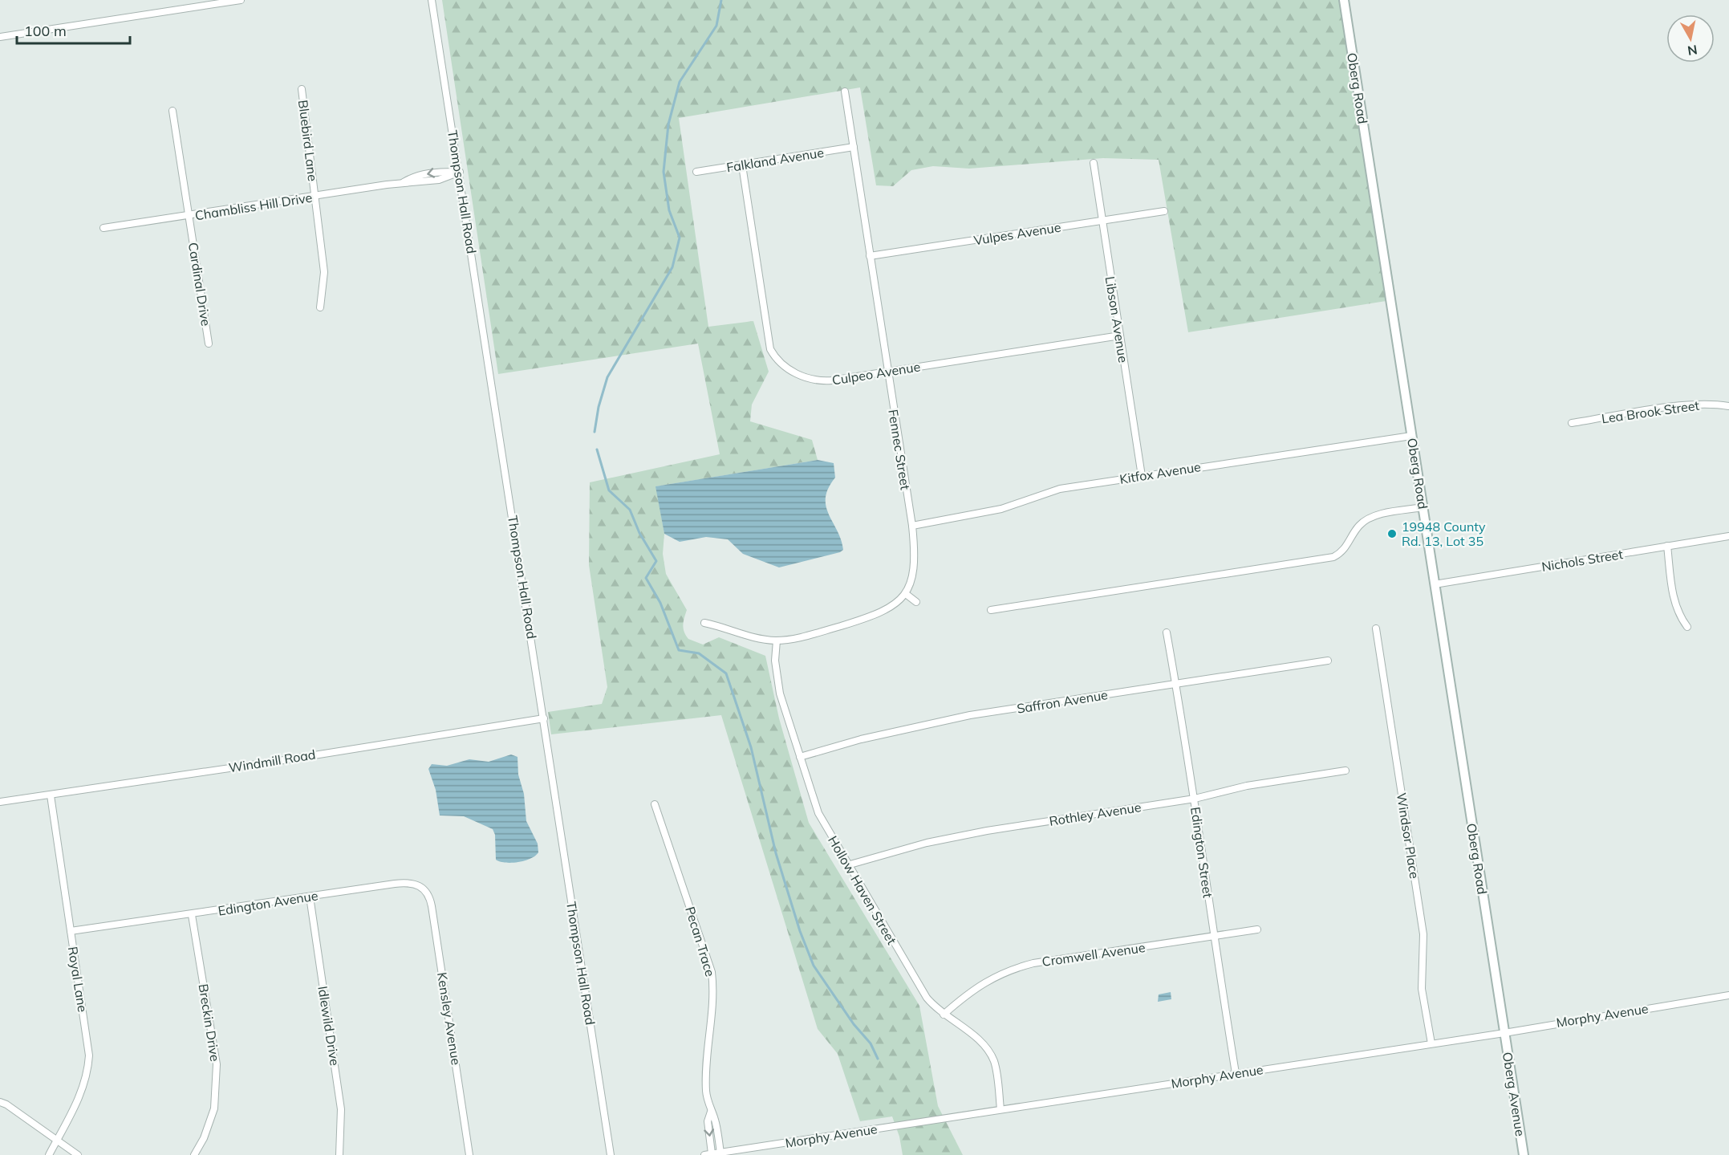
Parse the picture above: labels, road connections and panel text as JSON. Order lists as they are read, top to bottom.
{
  "streets": {
    "street": [
      "Oberg Road",
      "Bluebird Lane",
      "Falkland Avenue",
      "Thompson Hall Road",
      "Chambliss Hill Drive",
      "Vulpes Avenue",
      "Cardinal Drive",
      "Libson Avenue",
      "Culpeo Avenue",
      "Lea Brook Street",
      "Fennec Street",
      "Kitfox Avenue",
      "Nichols Street",
      "Saffron Avenue",
      "Windmill Road",
      "Rothley Avenue",
      "Windsor Place",
      "Edington Street",
      "Hollow Haven Street",
      "Edington Avenue",
      "Pecan Trace",
      "Cromwell Avenue",
      "Royal Lane",
      "Morphy Avenue",
      "Kensley Avenue",
      "Breckin Drive",
      "Idlewild Drive",
      "Oberg Avenue"
    ]
  },
  "crossings": [
    ["Oberg Road", "Kitfox Avenue"],
    ["Oberg Road", "Nichols Street"],
    ["Oberg Road", "Morphy Avenue"],
    ["Oberg Road", "Oberg Avenue"],
    ["Bluebird Lane", "Chambliss Hill Drive"],
    ["Falkland Avenue", "Culpeo Avenue"],
    ["Falkland Avenue", "Fennec Street"],
    ["Thompson Hall Road", "Chambliss Hill Drive"],
    ["Thompson Hall Road", "Windmill Road"],
    ["Chambliss Hill Drive", "Cardinal Drive"],
    ["Vulpes Avenue", "Libson Avenue"],
    ["Vulpes Avenue", "Fennec Street"],
    ["Libson Avenue", "Culpeo Avenue"],
    ["Libson Avenue", "Kitfox Avenue"],
    ["Culpeo Avenue", "Fennec Street"],
    ["Fennec Street", "Kitfox Avenue"],
    ["Saffron Avenue", "Edington Street"],
    ["Saffron Avenue", "Hollow Haven Street"],
    ["Windmill Road", "Royal Lane"],
    ["Rothley Avenue", "Edington Street"],
    ["Rothley Avenue", "Hollow Haven Street"],
    ["Windsor Place", "Morphy Avenue"],
    ["Edington Street", "Cromwell Avenue"],
    ["Edington Street", "Morphy Avenue"],
    ["Hollow Haven Street", "Cromwell Avenue"],
    ["Hollow Haven Street", "Morphy Avenue"],
    ["Edington Avenue", "Royal Lane"],
    ["Edington Avenue", "Kensley Avenue"],
    ["Edington Avenue", "Breckin Drive"],
    ["Edington Avenue", "Idlewild Drive"],
    ["Pecan Trace", "Morphy Avenue"],
    ["Morphy Avenue", "Oberg Avenue"]
  ],
  "places": ["19948 County Rd. 13, Lot 35"],
  "scale_bar": "100 m",
  "north": "bottom"
}
